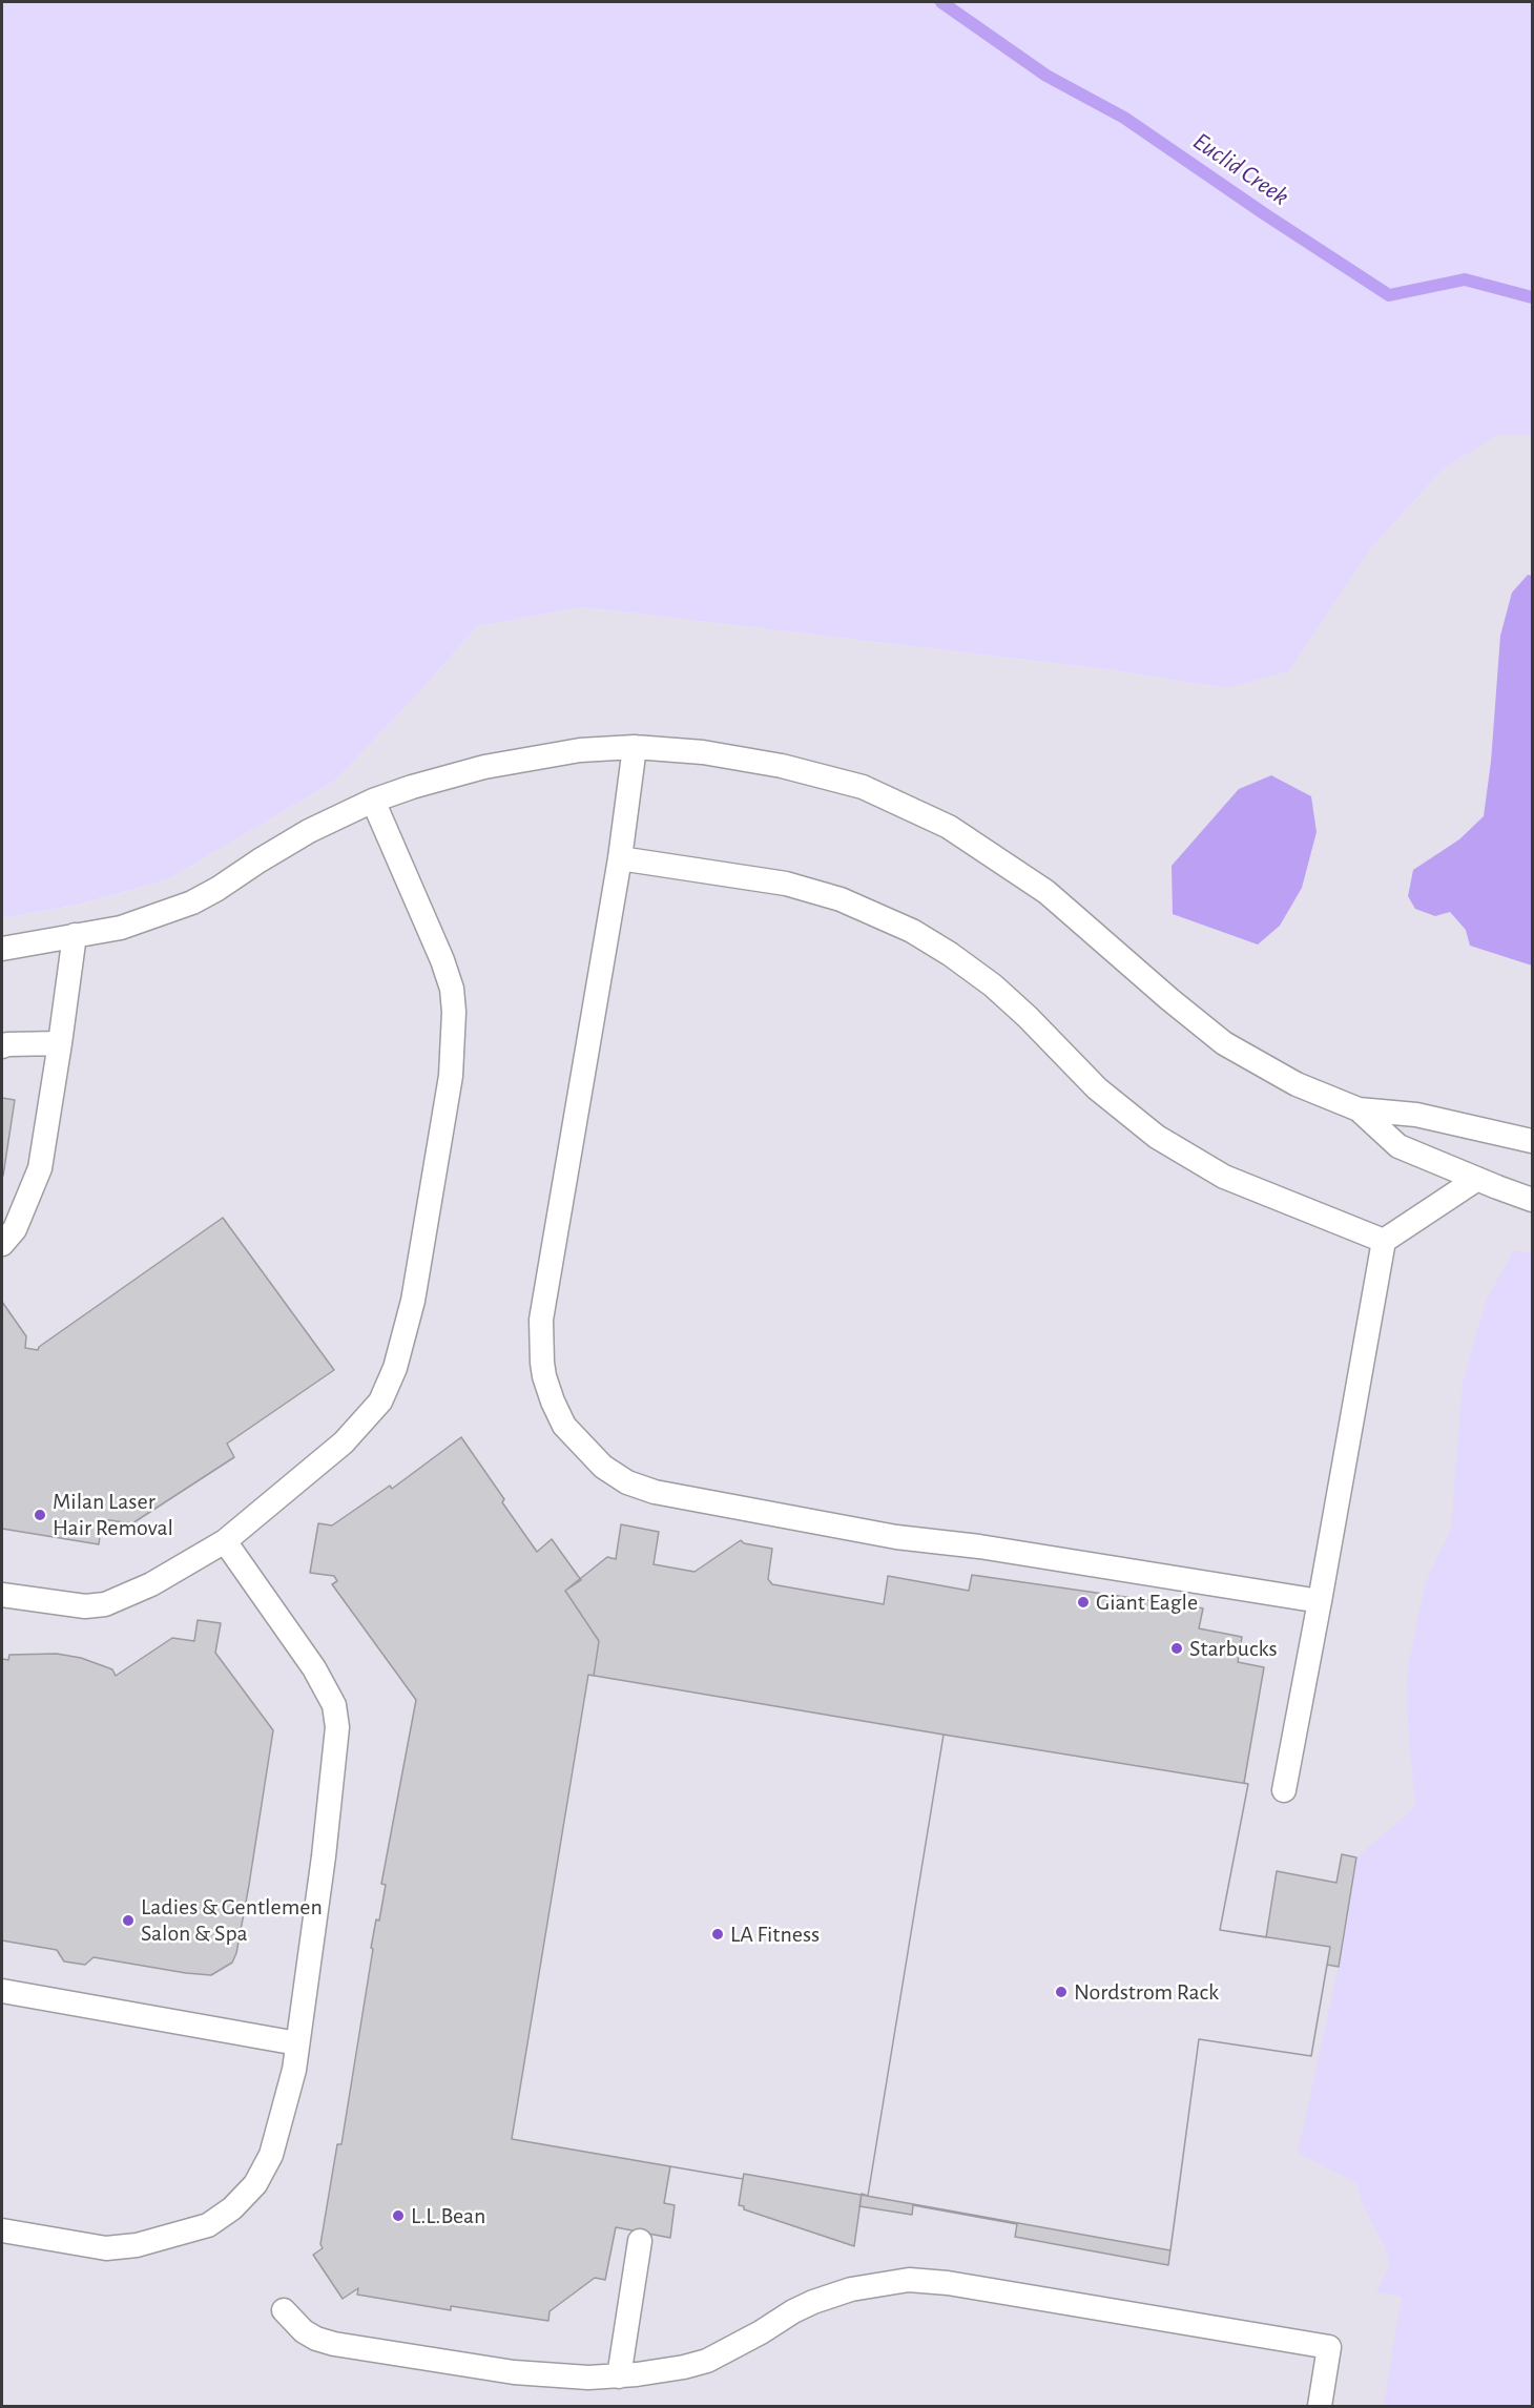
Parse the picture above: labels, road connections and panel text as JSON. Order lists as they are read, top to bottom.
{
  "water": ["Euclid Creek"],
  "places": [
    "Milan Laser Hair Removal",
    "Giant Eagle",
    "Starbucks",
    "Ladies & Gentlemen Salon & Spa",
    "LA Fitness",
    "Nordstrom Rack",
    "L.L.Bean"
  ]
}
